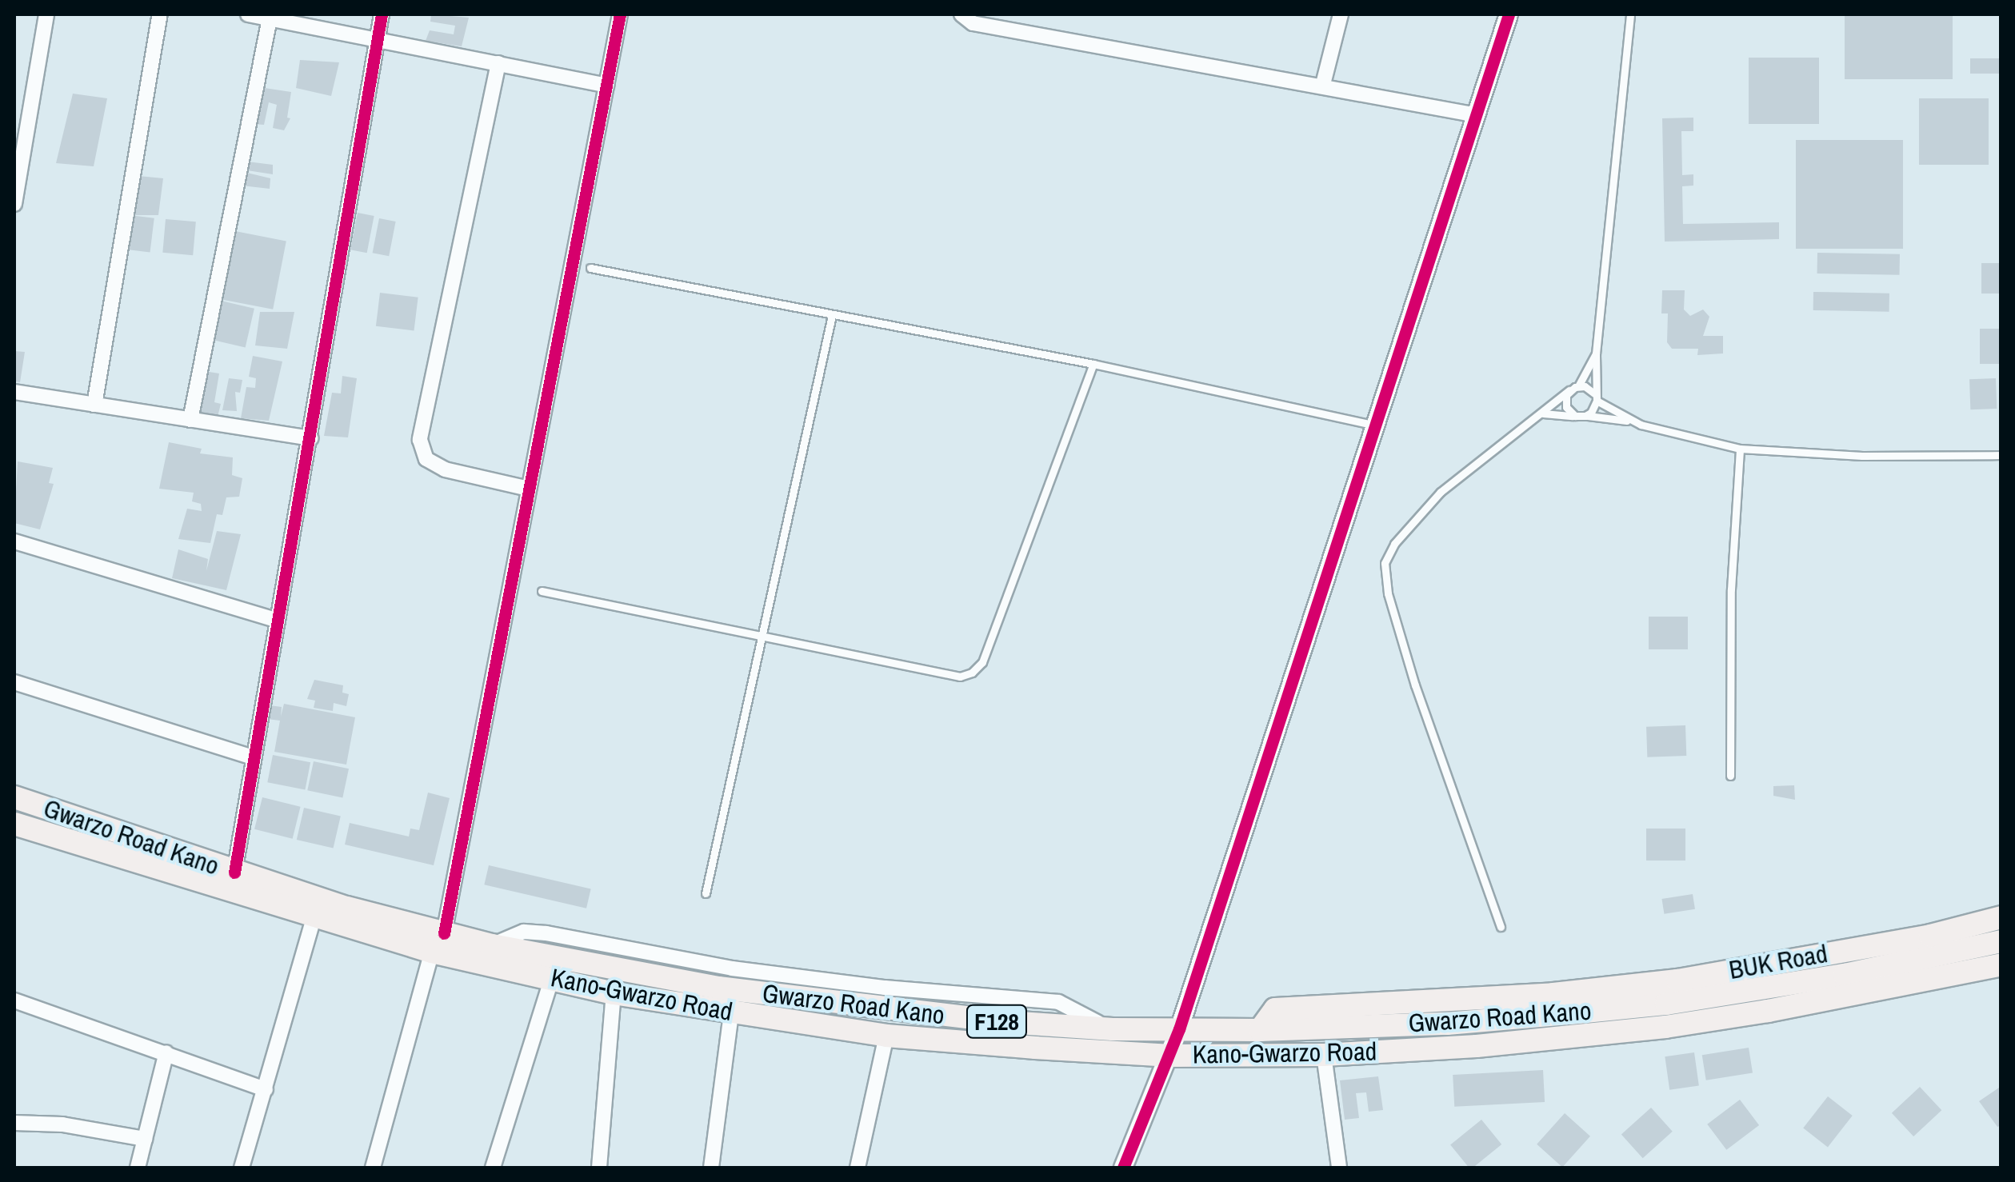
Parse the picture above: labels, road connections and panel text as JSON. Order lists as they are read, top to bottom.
{
  "streets": {
    "main road": [
      "Gwarzo Road Kano",
      "BUK Road",
      "Kano-Gwarzo Road",
      "F128"
    ]
  },
  "crossings": [
    ["Gwarzo Road Kano", "BUK Road"],
    ["Gwarzo Road Kano", "Kano-Gwarzo Road"]
  ]
}
